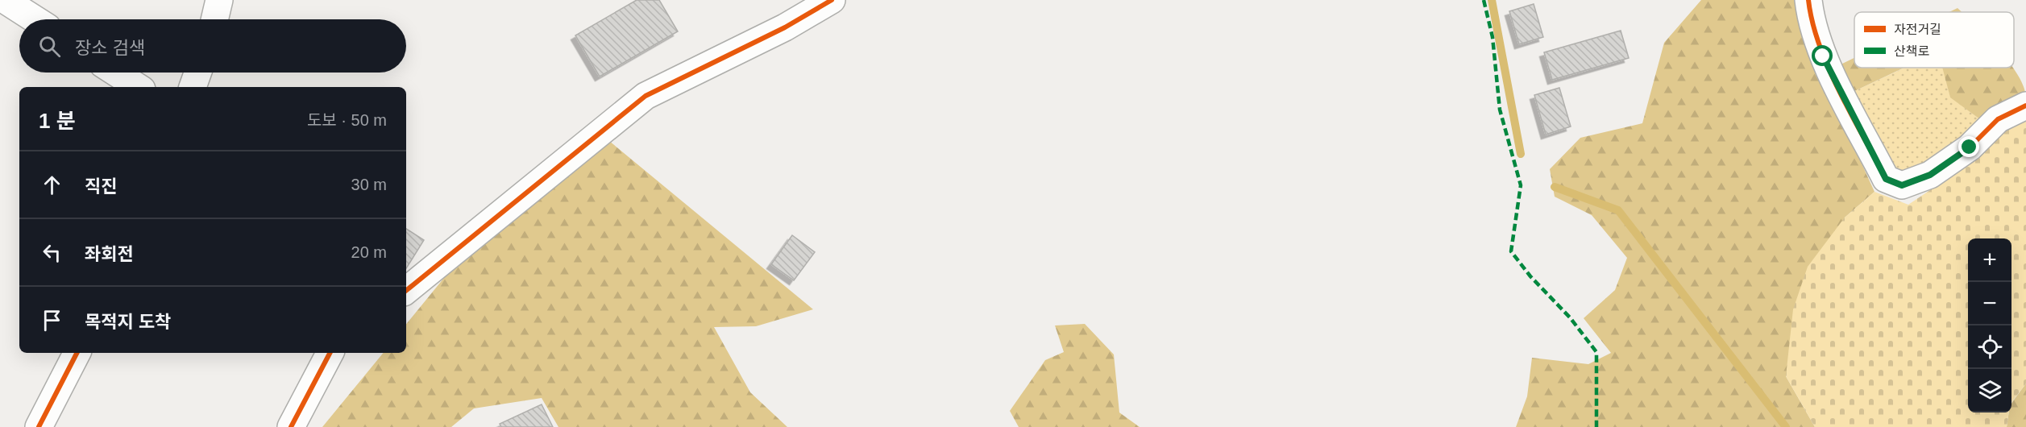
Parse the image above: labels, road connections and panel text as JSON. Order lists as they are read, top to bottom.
{
  "legend": ["자전거길", "산책로"],
  "page": {
    "search": "장소 검색",
    "heading": ["1 분", "도보 · 50 m"],
    "list": [
      ["직진", "30 m"],
      ["좌회전", "20 m"],
      "목적지 도착"
    ],
    "map_buttons": ["+", "−"]
  }
}
